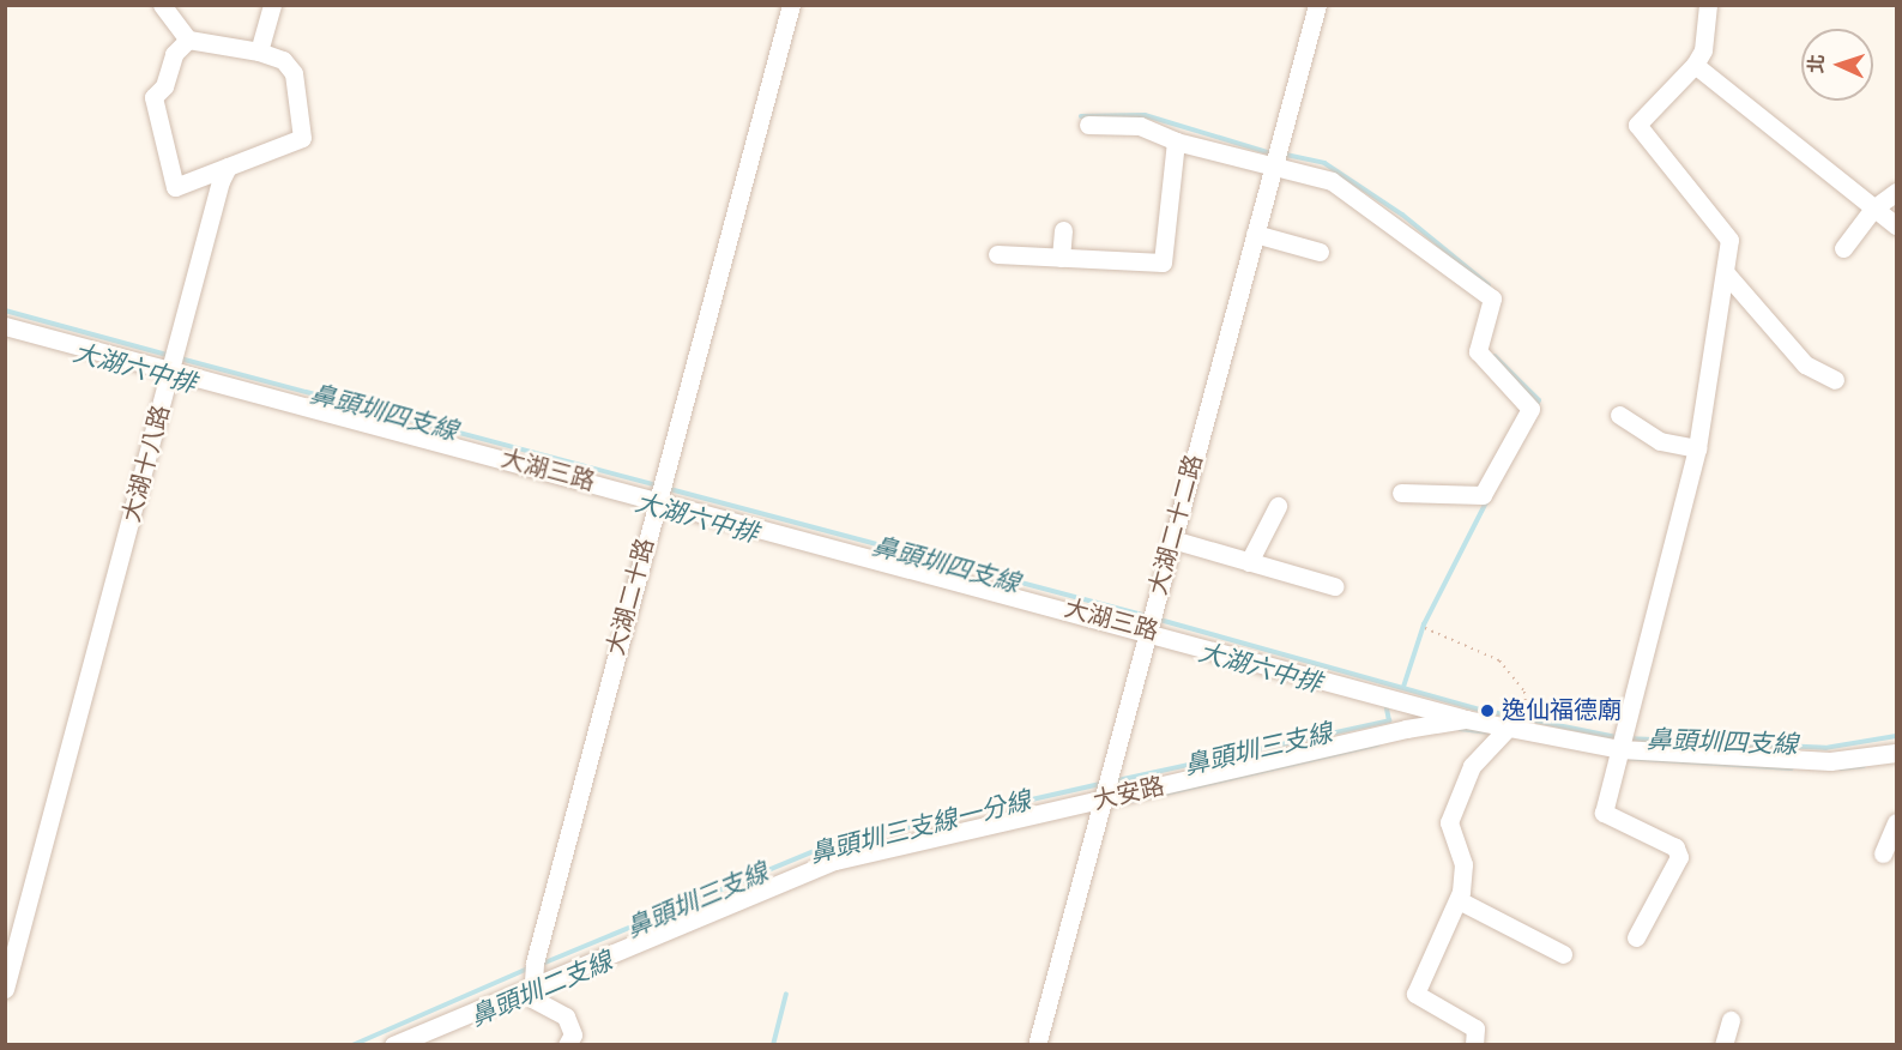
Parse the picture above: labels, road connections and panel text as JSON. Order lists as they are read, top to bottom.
{
  "streets": {
    "street": [
      "大湖十八路",
      "大湖三路",
      "大湖二十二路",
      "大湖二十路",
      "大安路"
    ]
  },
  "crossings": [
    ["大湖十八路", "大湖三路"],
    ["大湖三路", "大湖二十二路"],
    ["大湖三路", "大湖二十路"],
    ["大湖三路", "大安路"],
    ["大湖二十二路", "大安路"],
    ["大湖二十路", "大安路"]
  ],
  "water": [
    "大湖六中排",
    "鼻頭圳四支線",
    "鼻頭圳三支線",
    "鼻頭圳三支線一分線",
    "鼻頭圳二支線"
  ],
  "places": ["逸仙福德廟"],
  "north": "left"
}
